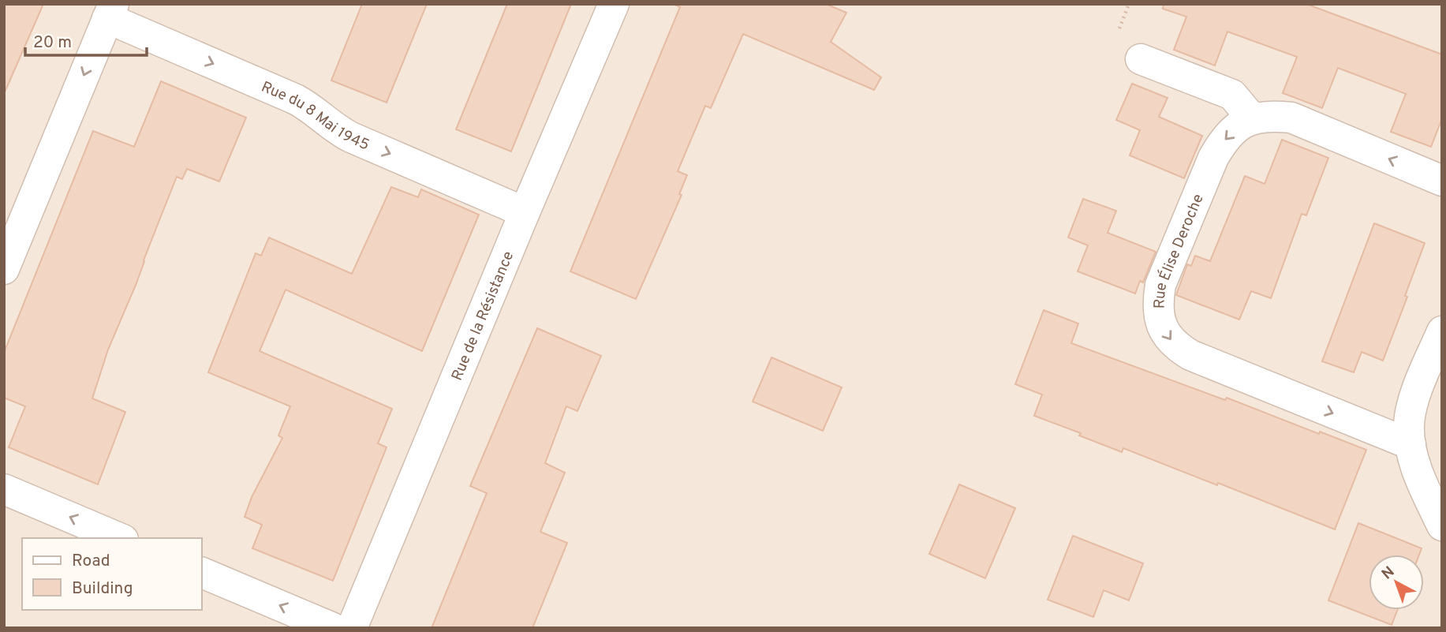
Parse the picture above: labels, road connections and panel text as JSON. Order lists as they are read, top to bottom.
{
  "streets": {
    "street": ["Rue du 8 Mai 1945", "Rue Élise Deroche", "Rue de la Résistance"]
  },
  "crossings": [
    ["Rue du 8 Mai 1945", "Rue de la Résistance"]
  ],
  "legend": ["Road", "Building"],
  "scale_bar": "20 m",
  "north": "top left"
}
